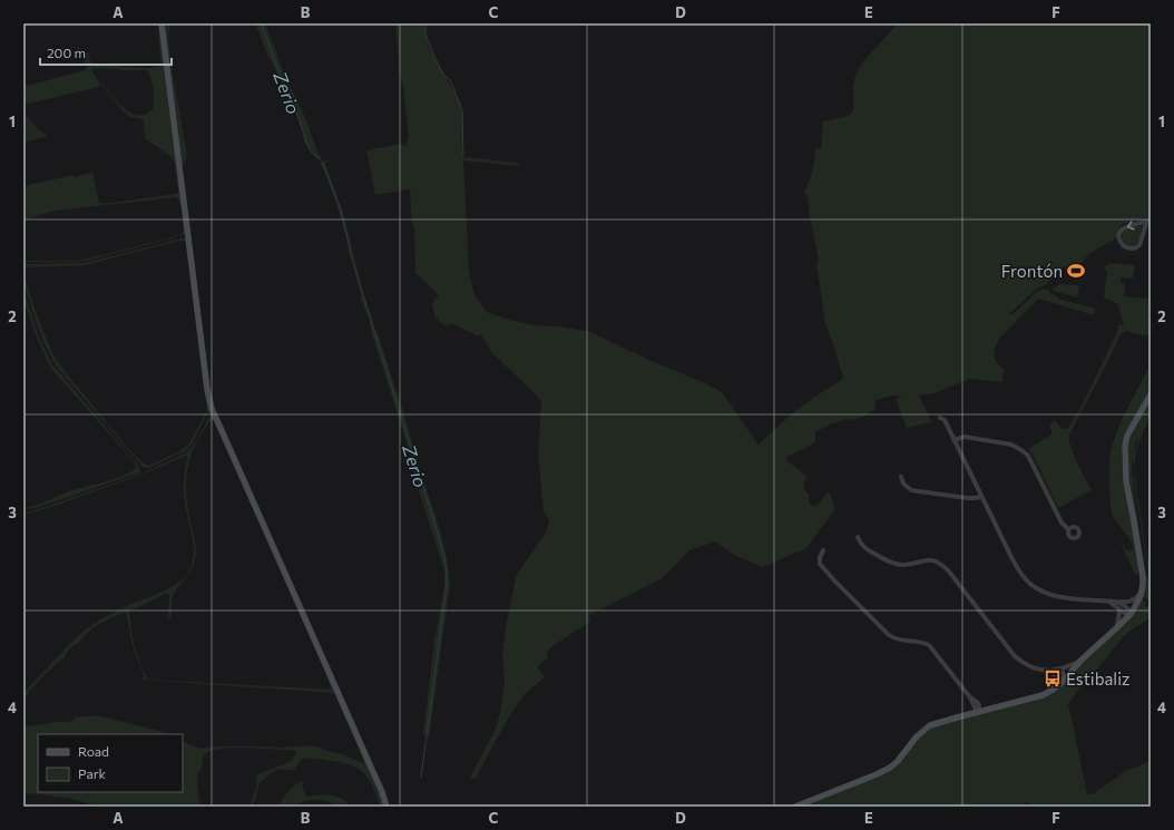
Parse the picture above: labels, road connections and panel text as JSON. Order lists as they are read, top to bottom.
{
  "water": ["Zerio"],
  "places": {
    "sports": ["Frontón"],
    "bus stop": ["Estibaliz"]
  },
  "legend": ["Road", "Park"],
  "scale_bar": "200 m",
  "grid": {
    "columns": [
      "A",
      "B",
      "C",
      "D",
      "E",
      "F"
    ],
    "rows": [
      "1",
      "2",
      "3",
      "4"
    ]
  }
}
